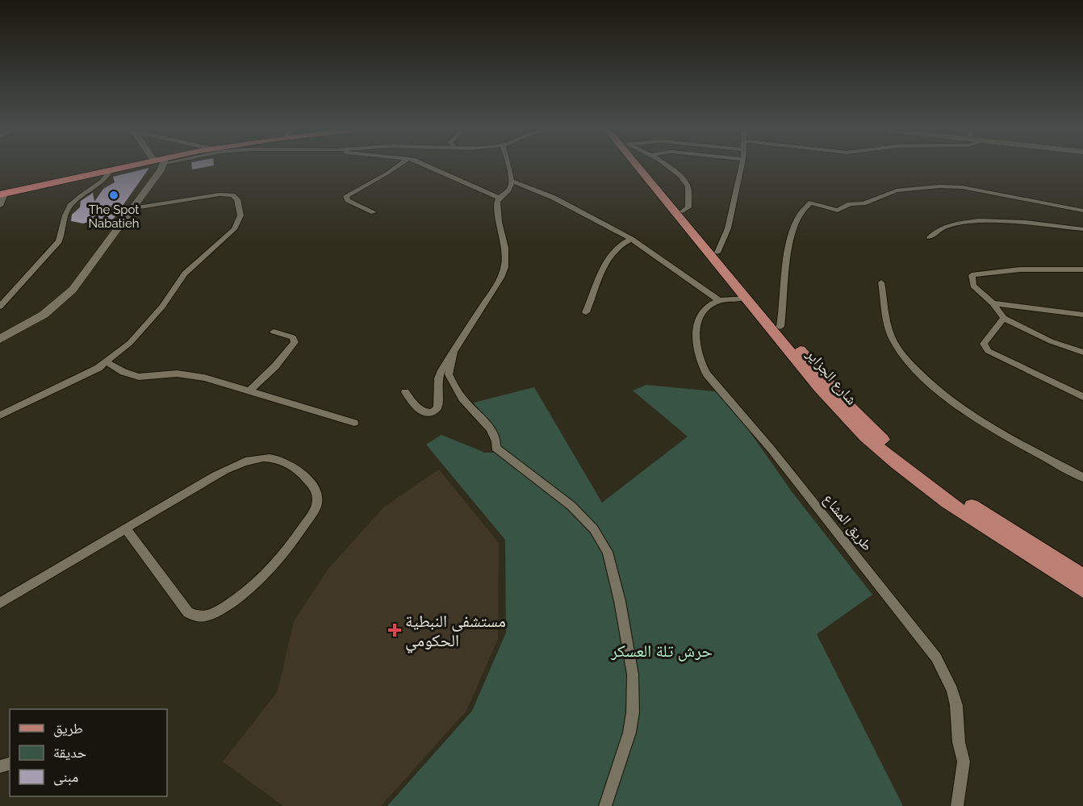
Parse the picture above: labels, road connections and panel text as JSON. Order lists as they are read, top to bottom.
{
  "streets": {
    "main road": ["شارع الجزاير"],
    "street": ["طريق المشاع"]
  },
  "parks": ["حرش تلة العسكر"],
  "places": {
    "other": ["The Spot Nabatieh"],
    "health": ["مستشفى النبطية الحكومي"]
  },
  "legend": ["طريق", "حديقة", "مبنى"]
}
